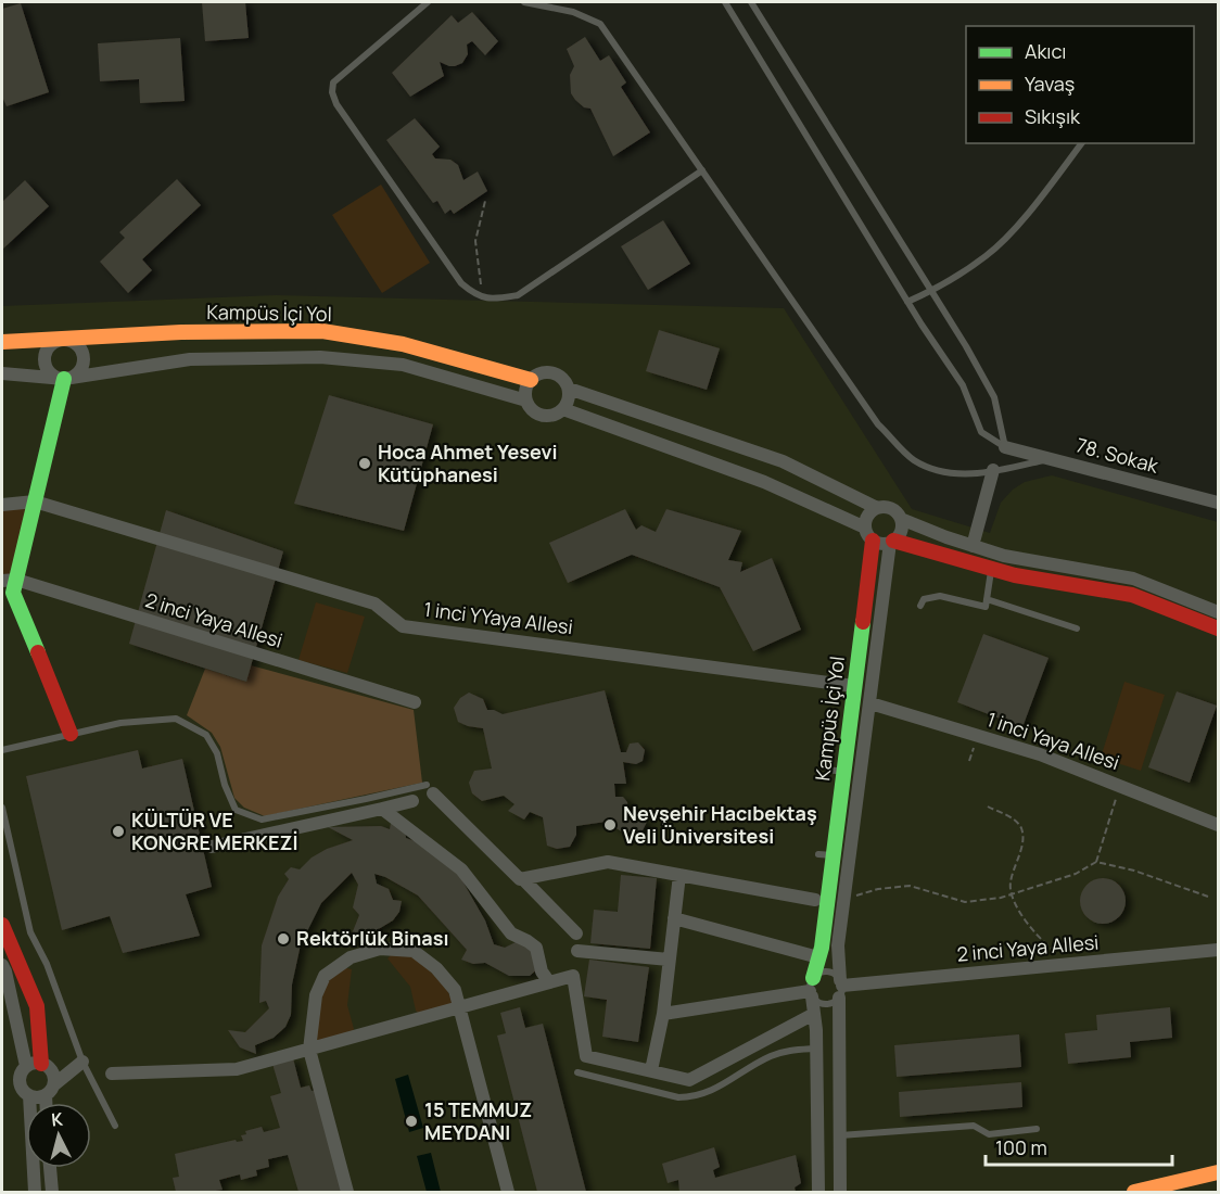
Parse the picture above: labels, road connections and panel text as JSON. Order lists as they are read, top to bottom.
{
  "streets": {
    "street": [
      "Kampüs İçi Yol",
      "78. Sokak",
      "1 inci YYaya Allesi",
      "2 inci Yaya Allesi",
      "1 inci Yaya Allesi"
    ]
  },
  "crossings": [
    ["Kampüs İçi Yol", "1 inci YYaya Allesi"],
    ["Kampüs İçi Yol", "2 inci Yaya Allesi"],
    ["Kampüs İçi Yol", "1 inci Yaya Allesi"]
  ],
  "places": [
    "Hoca Ahmet Yesevi Kütüphanesi",
    "Nevşehir Hacıbektaş Veli Üniversitesi",
    "KÜLTÜR VE KONGRE MERKEZİ",
    "Rektörlük Binası",
    "15 TEMMUZ MEYDANI"
  ],
  "legend": ["Akıcı", "Yavaş", "Sıkışık"],
  "scale_bar": "100 m",
  "north": "top"
}
